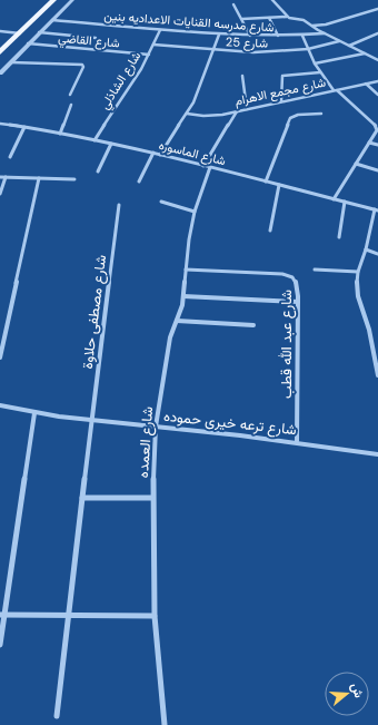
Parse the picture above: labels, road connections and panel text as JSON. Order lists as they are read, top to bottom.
{
  "streets": {
    "street": [
      "شارع مدرسه القنايات الاعداديه بنين",
      "شارع القاضي",
      "شارع 25",
      "شارع الشاذلي",
      "شارع مجمع الاهرام",
      "شارع الماسوره",
      "شارع مصطفى حلاوة",
      "شارع عبد الله قطب",
      "شارع ترعه خيرى حموده",
      "شارع العمده"
    ]
  },
  "crossings": [
    ["شارع مدرسه القنايات الاعداديه بنين", "شارع الشاذلي"],
    ["شارع القاضي", "شارع الشاذلي"],
    ["شارع 25", "شارع الشاذلي"],
    ["شارع الشاذلي", "شارع الماسوره"],
    ["شارع الماسوره", "شارع العمده"],
    ["شارع مصطفى حلاوة", "شارع ترعه خيرى حموده"],
    ["شارع عبد الله قطب", "شارع ترعه خيرى حموده"],
    ["شارع عبد الله قطب", "شارع العمده"],
    ["شارع ترعه خيرى حموده", "شارع العمده"]
  ],
  "north": "right"
}
